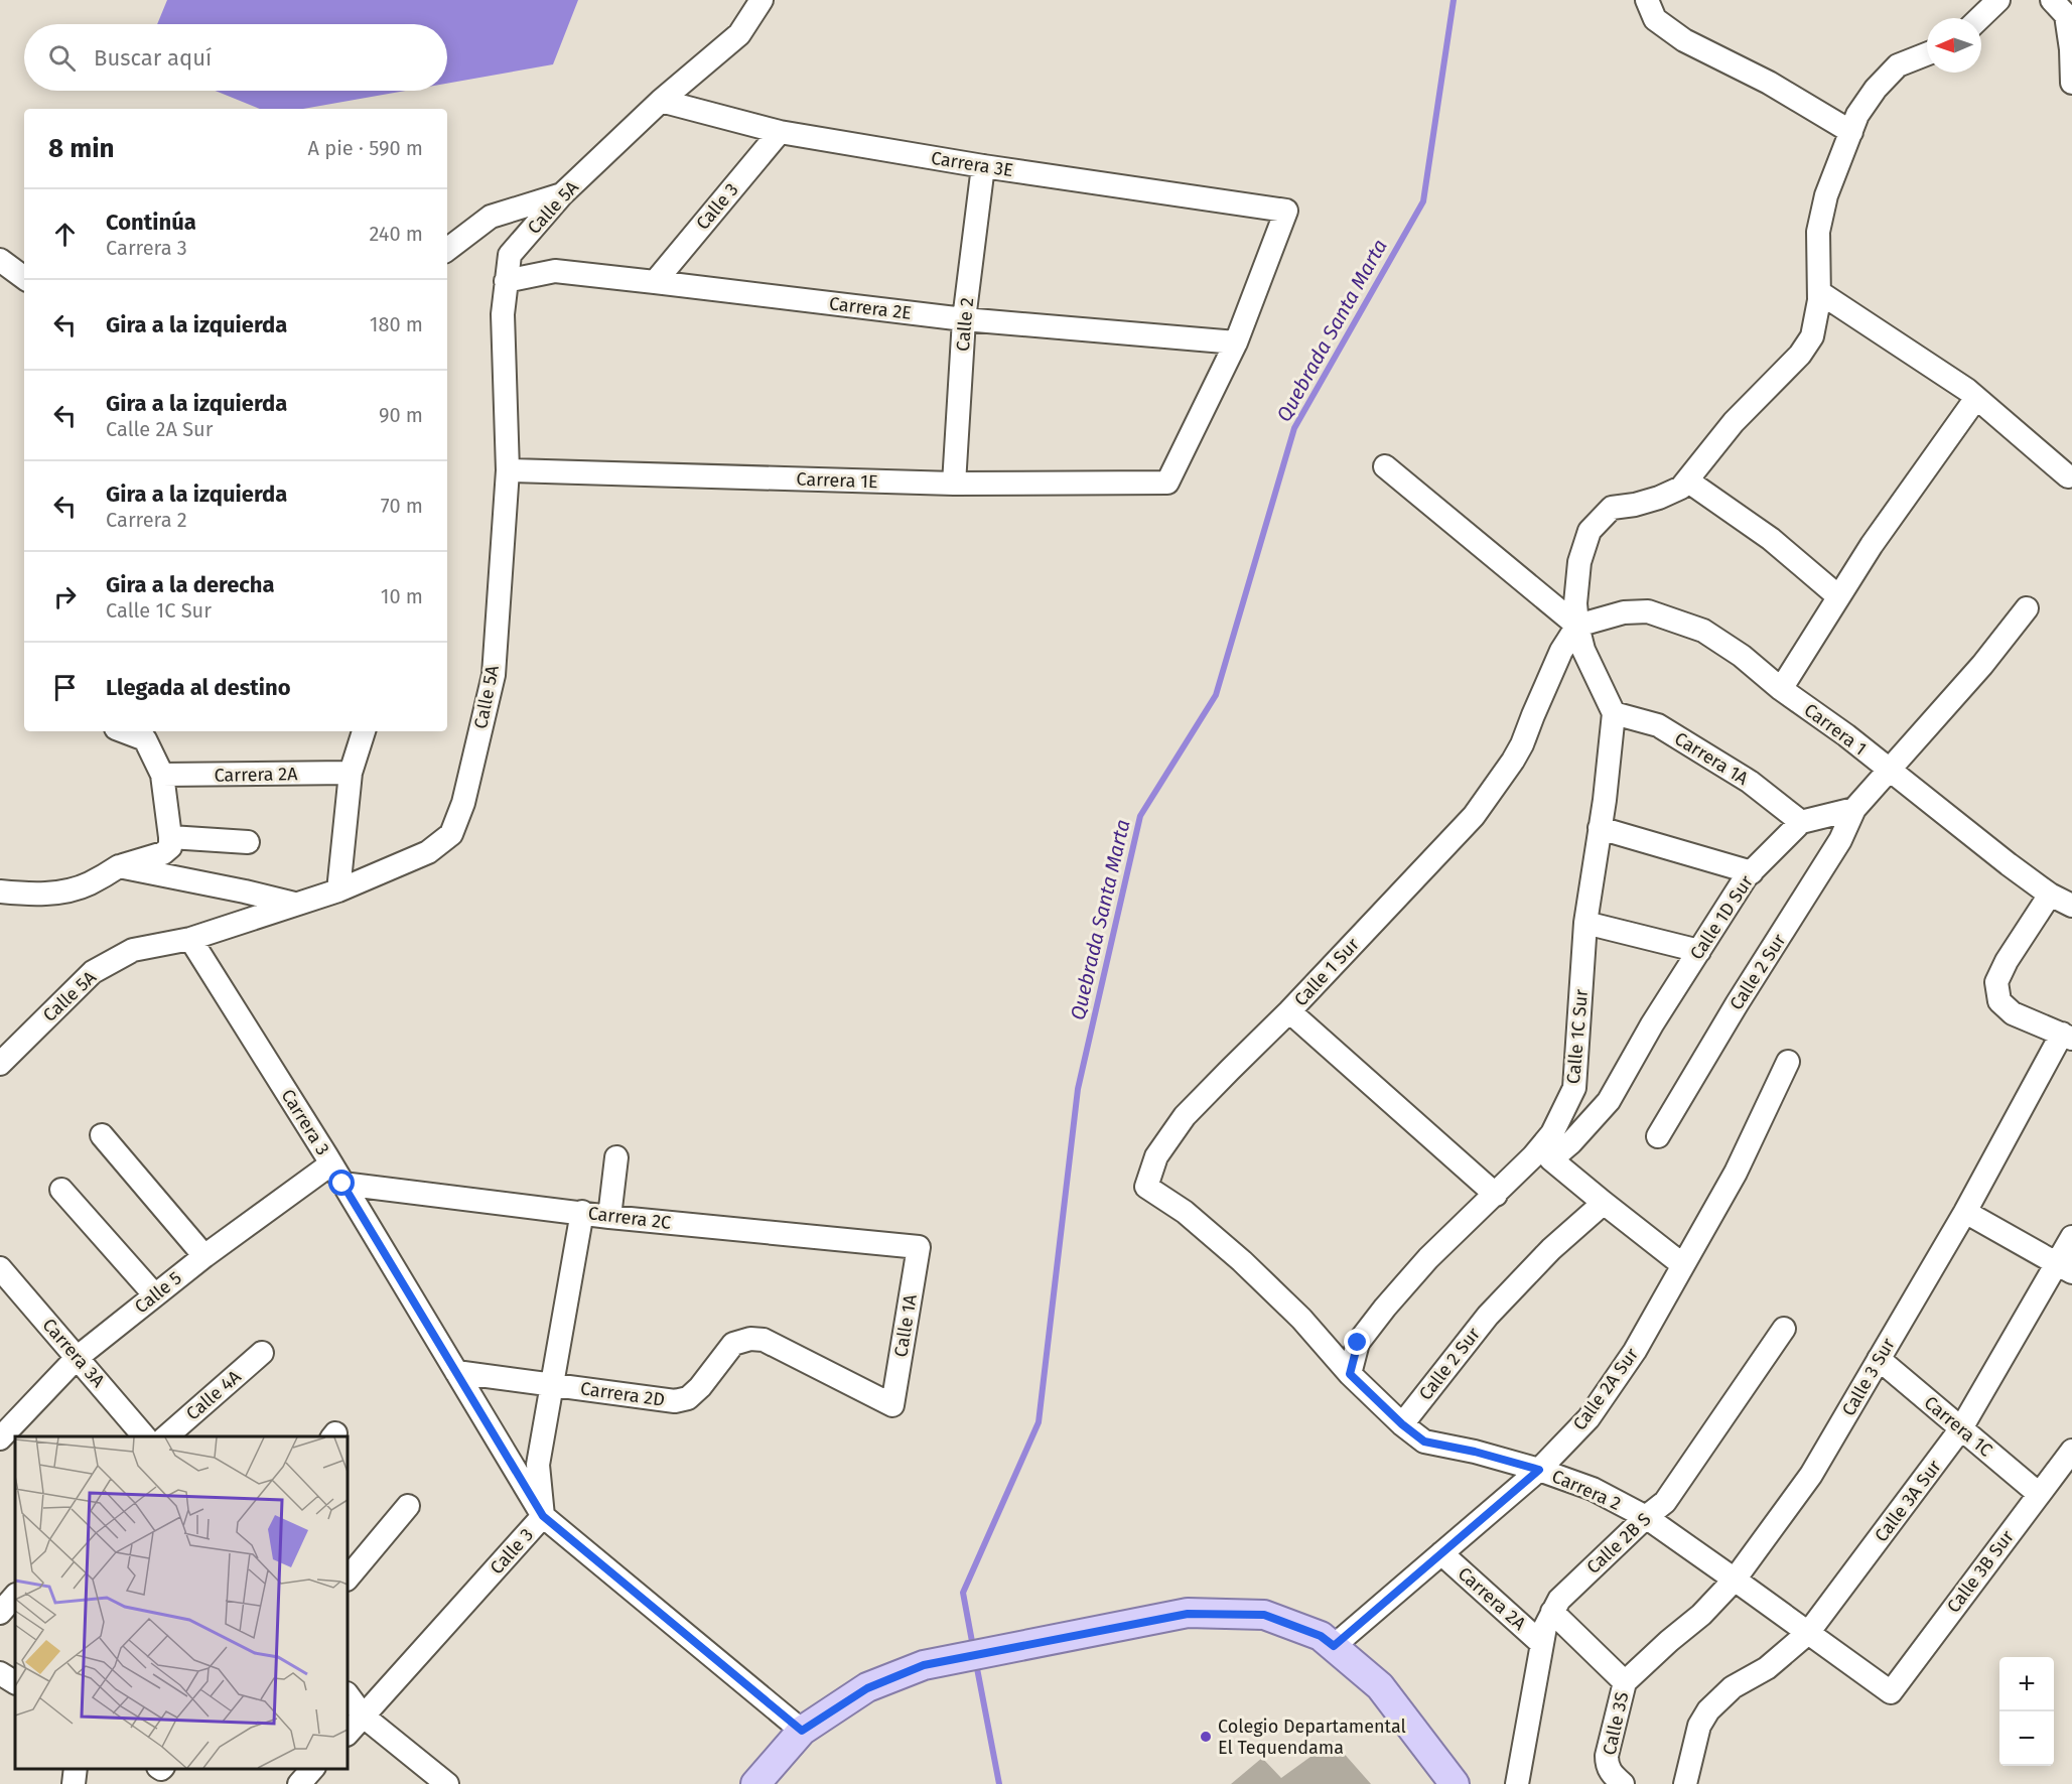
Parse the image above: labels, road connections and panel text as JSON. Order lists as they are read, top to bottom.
{
  "streets": {
    "street": [
      "Carrera 3E",
      "Calle 3",
      "Calle 5A",
      "Carrera 2E",
      "Calle 2",
      "Carrera 1E",
      "Carrera 1",
      "Carrera 1A",
      "Carrera 2A",
      "Calle 1D Sur",
      "Calle 1 Sur",
      "Calle 2 Sur",
      "Calle 1C Sur",
      "Carrera 3",
      "Carrera 2C",
      "Calle 5",
      "Calle 1A",
      "Carrera 3A",
      "Calle 3 Sur",
      "Calle 2A Sur",
      "Carrera 2D",
      "Calle 4A",
      "Carrera 1C",
      "Carrera 2",
      "Calle 3A Sur",
      "Calle 2B S",
      "Calle 3B Sur",
      "Calle 3S"
    ]
  },
  "crossings": [
    ["Carrera 3E", "Calle 3"],
    ["Carrera 3E", "Calle 5A"],
    ["Carrera 3E", "Carrera 2E"],
    ["Carrera 3E", "Calle 2"],
    ["Carrera 3E", "Carrera 1E"],
    ["Calle 3", "Carrera 2E"],
    ["Calle 3", "Carrera 3"],
    ["Calle 3", "Carrera 2C"],
    ["Calle 3", "Carrera 2D"],
    ["Calle 5A", "Carrera 2E"],
    ["Calle 5A", "Carrera 1E"],
    ["Calle 5A", "Carrera 3"],
    ["Carrera 2E", "Calle 2"],
    ["Carrera 2E", "Carrera 1E"],
    ["Calle 2", "Carrera 1E"],
    ["Carrera 1", "Calle 1 Sur"],
    ["Carrera 1A", "Calle 1D Sur"],
    ["Carrera 1A", "Calle 1C Sur"],
    ["Carrera 2A", "Calle 3 Sur"],
    ["Carrera 2A", "Calle 2A Sur"],
    ["Carrera 2A", "Calle 2B S"],
    ["Carrera 2A", "Calle 3S"],
    ["Calle 1D Sur", "Calle 1C Sur"],
    ["Calle 1 Sur", "Carrera 2"],
    ["Calle 2 Sur", "Carrera 2"],
    ["Calle 1C Sur", "Carrera 2"],
    ["Carrera 3", "Carrera 2C"],
    ["Carrera 3", "Calle 5"],
    ["Carrera 3", "Carrera 2D"],
    ["Carrera 2C", "Calle 5"],
    ["Carrera 2C", "Calle 1A"],
    ["Calle 5", "Carrera 3A"],
    ["Calle 1A", "Carrera 2D"],
    ["Calle 3 Sur", "Carrera 1C"],
    ["Calle 3 Sur", "Carrera 2"],
    ["Calle 3 Sur", "Calle 3S"],
    ["Calle 2A Sur", "Carrera 2"],
    ["Carrera 1C", "Calle 3A Sur"],
    ["Carrera 1C", "Calle 3B Sur"],
    ["Carrera 2", "Calle 3A Sur"],
    ["Carrera 2", "Calle 2B S"],
    ["Carrera 2", "Calle 3B Sur"]
  ],
  "water": ["Quebrada Santa Marta"],
  "places": ["Colegio Departamental El Tequendama"],
  "north": "left",
  "page": {
    "search": "Buscar aquí",
    "heading": ["8 min", "A pie · 590 m"],
    "list": [
      ["Continúa", "Carrera 3", "240 m"],
      ["Gira a la izquierda", "180 m"],
      ["Gira a la izquierda", "Calle 2A Sur", "90 m"],
      ["Gira a la izquierda", "Carrera 2", "70 m"],
      ["Gira a la derecha", "Calle 1C Sur", "10 m"],
      "Llegada al destino"
    ],
    "map_buttons": ["+", "−"]
  }
}
